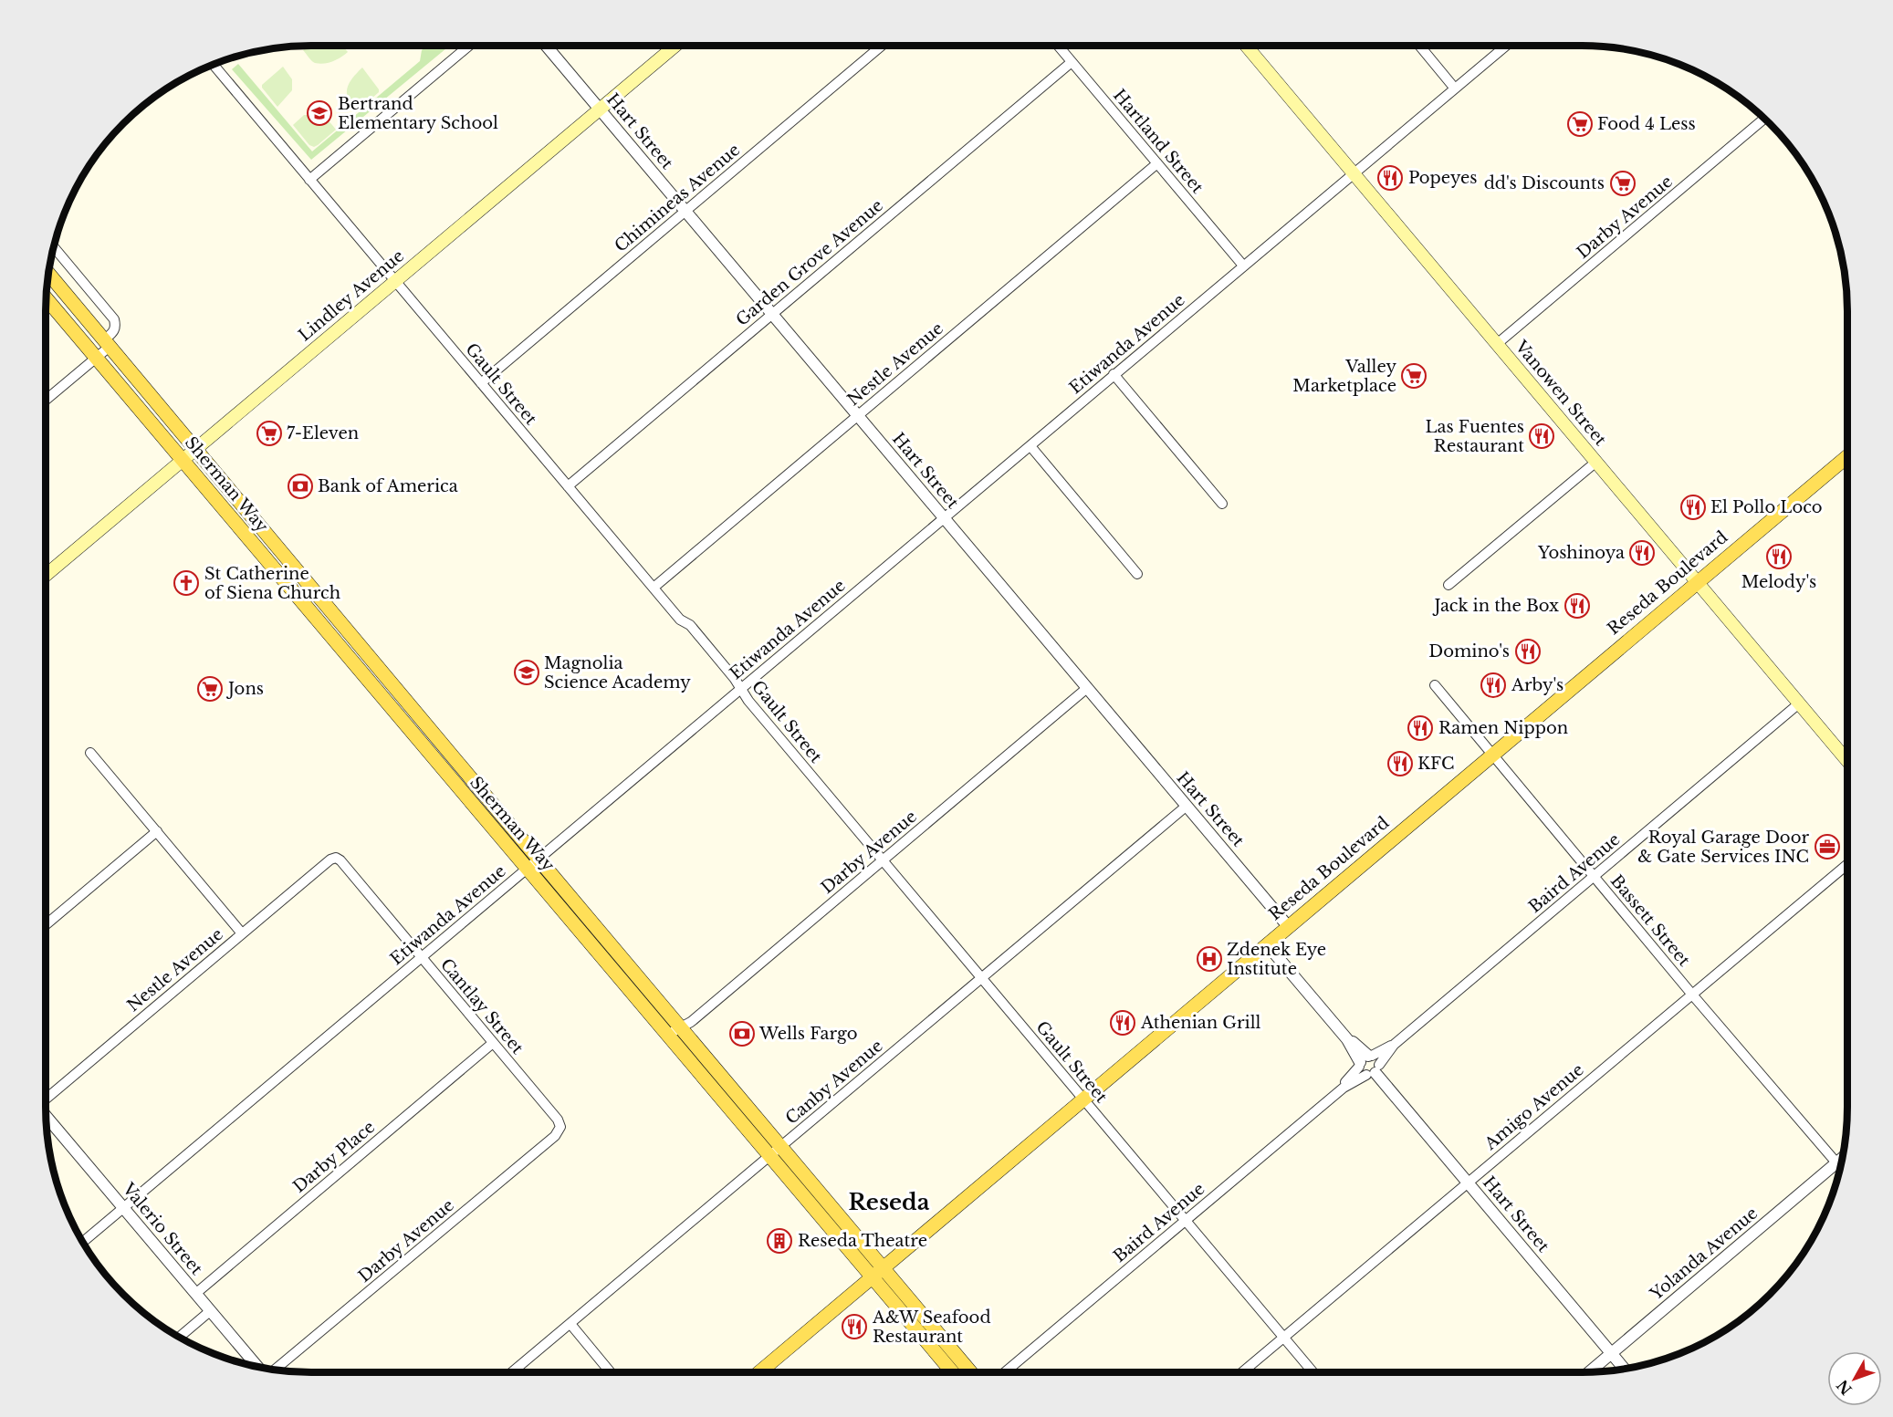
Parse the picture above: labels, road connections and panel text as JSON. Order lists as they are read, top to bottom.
{
  "streets": {
    "main road": [
      "Lindley Avenue",
      "Vanowen Street",
      "Sherman Way",
      "Reseda Boulevard"
    ],
    "street": [
      "Hart Street",
      "Hartland Street",
      "Chimineas Avenue",
      "Darby Avenue",
      "Garden Grove Avenue",
      "Etiwanda Avenue",
      "Nestle Avenue",
      "Gault Street",
      "Baird Avenue",
      "Bassett Street",
      "Cantlay Street",
      "Canby Avenue",
      "Amigo Avenue",
      "Darby Place",
      "Valerio Street",
      "Yolanda Avenue"
    ]
  },
  "crossings": [
    ["Hart Street", "Chimineas Avenue"],
    ["Hart Street", "Darby Avenue"],
    ["Hart Street", "Garden Grove Avenue"],
    ["Hart Street", "Lindley Avenue"],
    ["Hart Street", "Etiwanda Avenue"],
    ["Hart Street", "Nestle Avenue"],
    ["Hart Street", "Reseda Boulevard"],
    ["Hart Street", "Baird Avenue"],
    ["Hart Street", "Canby Avenue"],
    ["Hart Street", "Amigo Avenue"],
    ["Hart Street", "Yolanda Avenue"],
    ["Hartland Street", "Garden Grove Avenue"],
    ["Hartland Street", "Etiwanda Avenue"],
    ["Hartland Street", "Nestle Avenue"],
    ["Chimineas Avenue", "Gault Street"],
    ["Darby Avenue", "Gault Street"],
    ["Darby Avenue", "Vanowen Street"],
    ["Darby Avenue", "Sherman Way"],
    ["Darby Avenue", "Cantlay Street"],
    ["Garden Grove Avenue", "Gault Street"],
    ["Lindley Avenue", "Gault Street"],
    ["Lindley Avenue", "Sherman Way"],
    ["Etiwanda Avenue", "Gault Street"],
    ["Etiwanda Avenue", "Vanowen Street"],
    ["Etiwanda Avenue", "Sherman Way"],
    ["Etiwanda Avenue", "Cantlay Street"],
    ["Etiwanda Avenue", "Valerio Street"],
    ["Nestle Avenue", "Gault Street"],
    ["Nestle Avenue", "Cantlay Street"],
    ["Gault Street", "Reseda Boulevard"],
    ["Gault Street", "Baird Avenue"],
    ["Gault Street", "Canby Avenue"],
    ["Gault Street", "Amigo Avenue"],
    ["Vanowen Street", "Reseda Boulevard"],
    ["Vanowen Street", "Baird Avenue"],
    ["Sherman Way", "Reseda Boulevard"],
    ["Sherman Way", "Canby Avenue"],
    ["Reseda Boulevard", "Bassett Street"],
    ["Baird Avenue", "Bassett Street"],
    ["Bassett Street", "Amigo Avenue"],
    ["Bassett Street", "Yolanda Avenue"],
    ["Cantlay Street", "Darby Place"],
    ["Darby Place", "Valerio Street"]
  ],
  "districts": ["Reseda"],
  "places": {
    "school or university": ["Bertrand Elementary School", "Magnolia Science Academy"],
    "supermarket": [
      "Food 4 Less",
      "dd's Discounts",
      "Valley Marketplace",
      "7-Eleven",
      "Jons"
    ],
    "restaurant": [
      "Popeyes",
      "Las Fuentes Restaurant",
      "El Pollo Loco",
      "Yoshinoya",
      "Melody's",
      "Jack in the Box",
      "Domino's",
      "Arby's",
      "Ramen Nippon",
      "KFC",
      "Athenian Grill",
      "A&W Seafood Restaurant"
    ],
    "bank": ["Bank of America", "Wells Fargo"],
    "church": ["St Catherine of Siena Church"],
    "office": ["Royal Garage Door & Gate Services INC"],
    "hospital": ["Zdenek Eye Institute"],
    "building": ["Reseda Theatre"]
  },
  "north": "bottom left"
}
